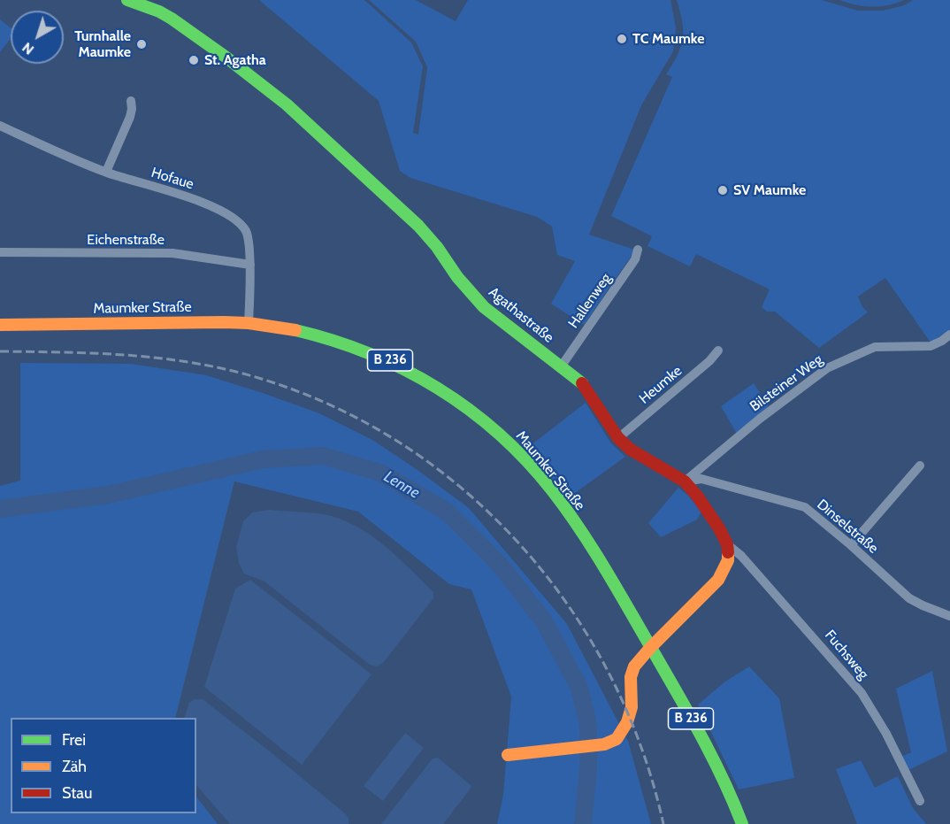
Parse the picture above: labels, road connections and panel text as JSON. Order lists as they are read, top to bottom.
{
  "streets": {
    "street": [
      "Hofaue",
      "Eichenstraße",
      "Hallenweg",
      "Maumker Straße",
      "Agathastraße",
      "B 236",
      "Bilsteiner Weg",
      "Heumke",
      "Dinselstraße",
      "Fuchsweg"
    ]
  },
  "crossings": [
    ["Hofaue", "Eichenstraße"],
    ["Hofaue", "Maumker Straße"],
    ["Hallenweg", "Agathastraße"],
    ["Agathastraße", "Bilsteiner Weg"],
    ["Agathastraße", "Heumke"],
    ["Agathastraße", "Dinselstraße"],
    ["Agathastraße", "Fuchsweg"],
    ["Bilsteiner Weg", "Dinselstraße"]
  ],
  "water": ["Lenne"],
  "places": [
    "TC Maumke",
    "Turnhalle Maumke",
    "St. Agatha",
    "SV Maumke"
  ],
  "legend": ["Frei", "Zäh", "Stau"],
  "north": "bottom left"
}
